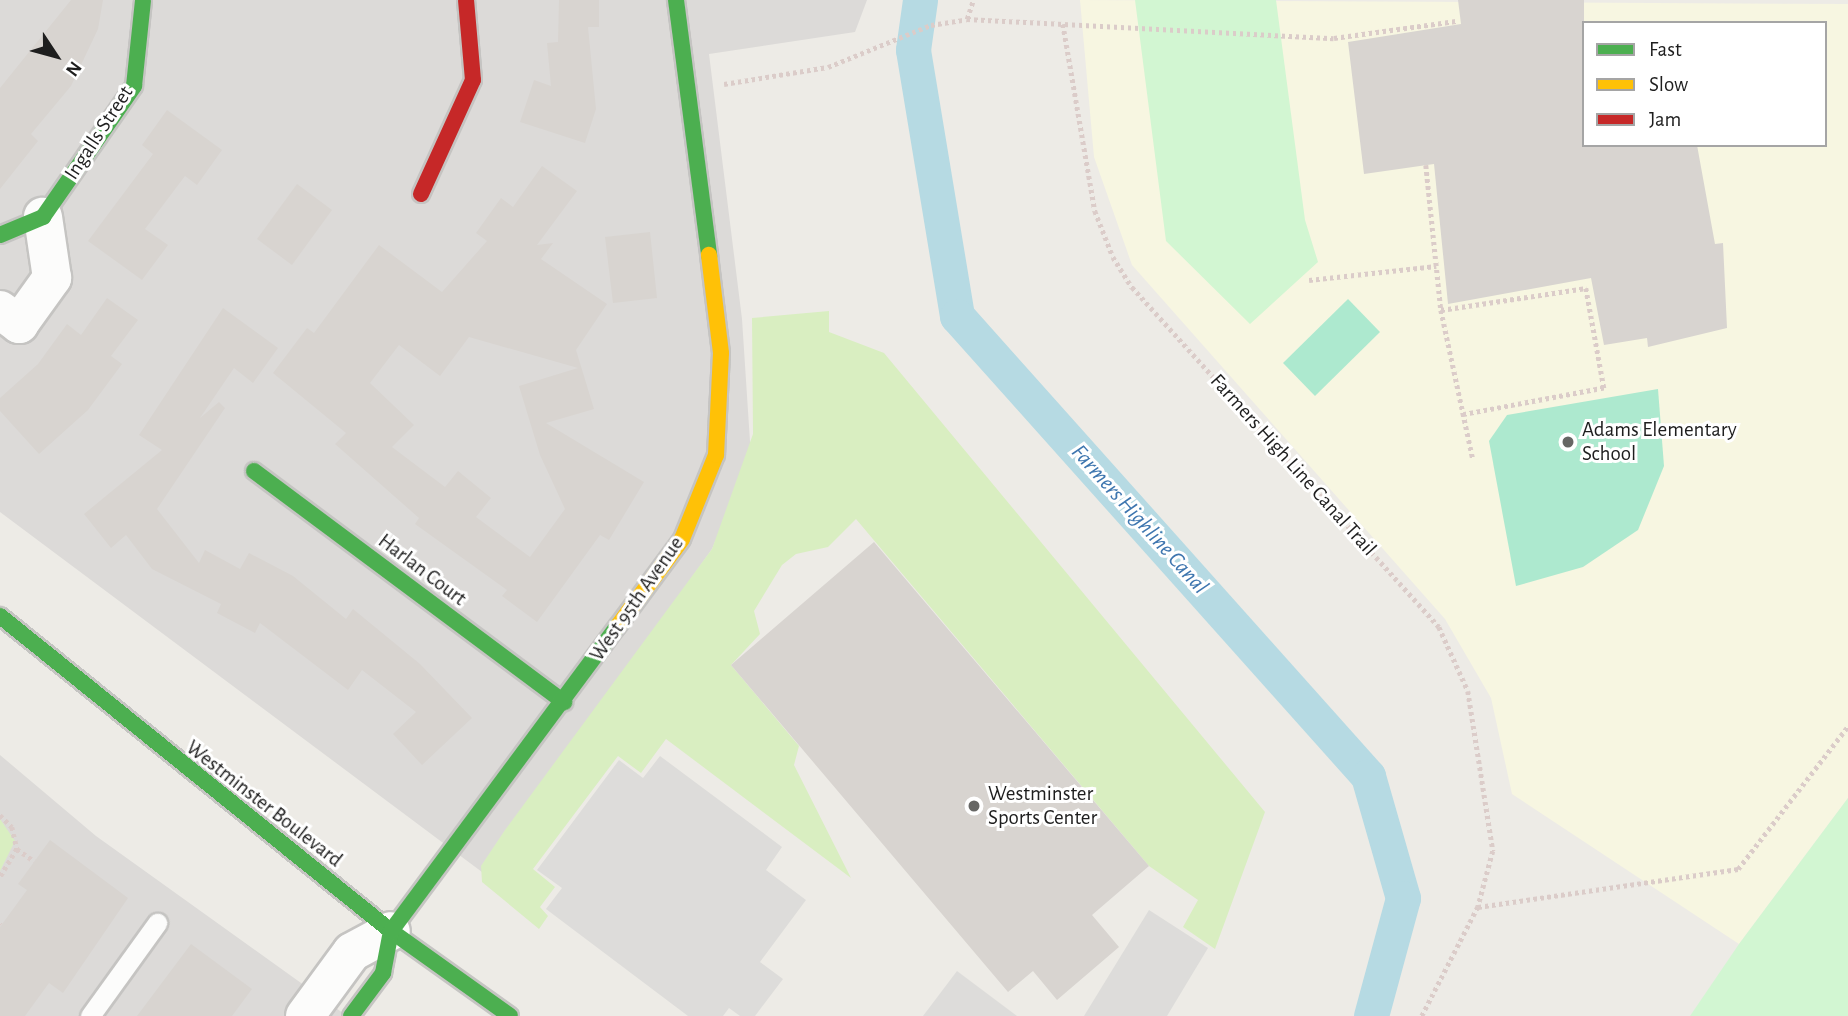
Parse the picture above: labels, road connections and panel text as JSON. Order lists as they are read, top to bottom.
{
  "streets": {
    "street": [
      "Ingalls Street",
      "Harlan Court",
      "West 95th Avenue",
      "Westminster Boulevard"
    ],
    "path": ["Farmers High Line Canal Trail"]
  },
  "crossings": [
    ["Harlan Court", "West 95th Avenue"],
    ["West 95th Avenue", "Westminster Boulevard"]
  ],
  "water": ["Farmers Highline Canal"],
  "places": ["Adams Elementary School", "Westminster Sports Center"],
  "legend": ["Fast", "Slow", "Jam"],
  "north": "bottom right"
}
